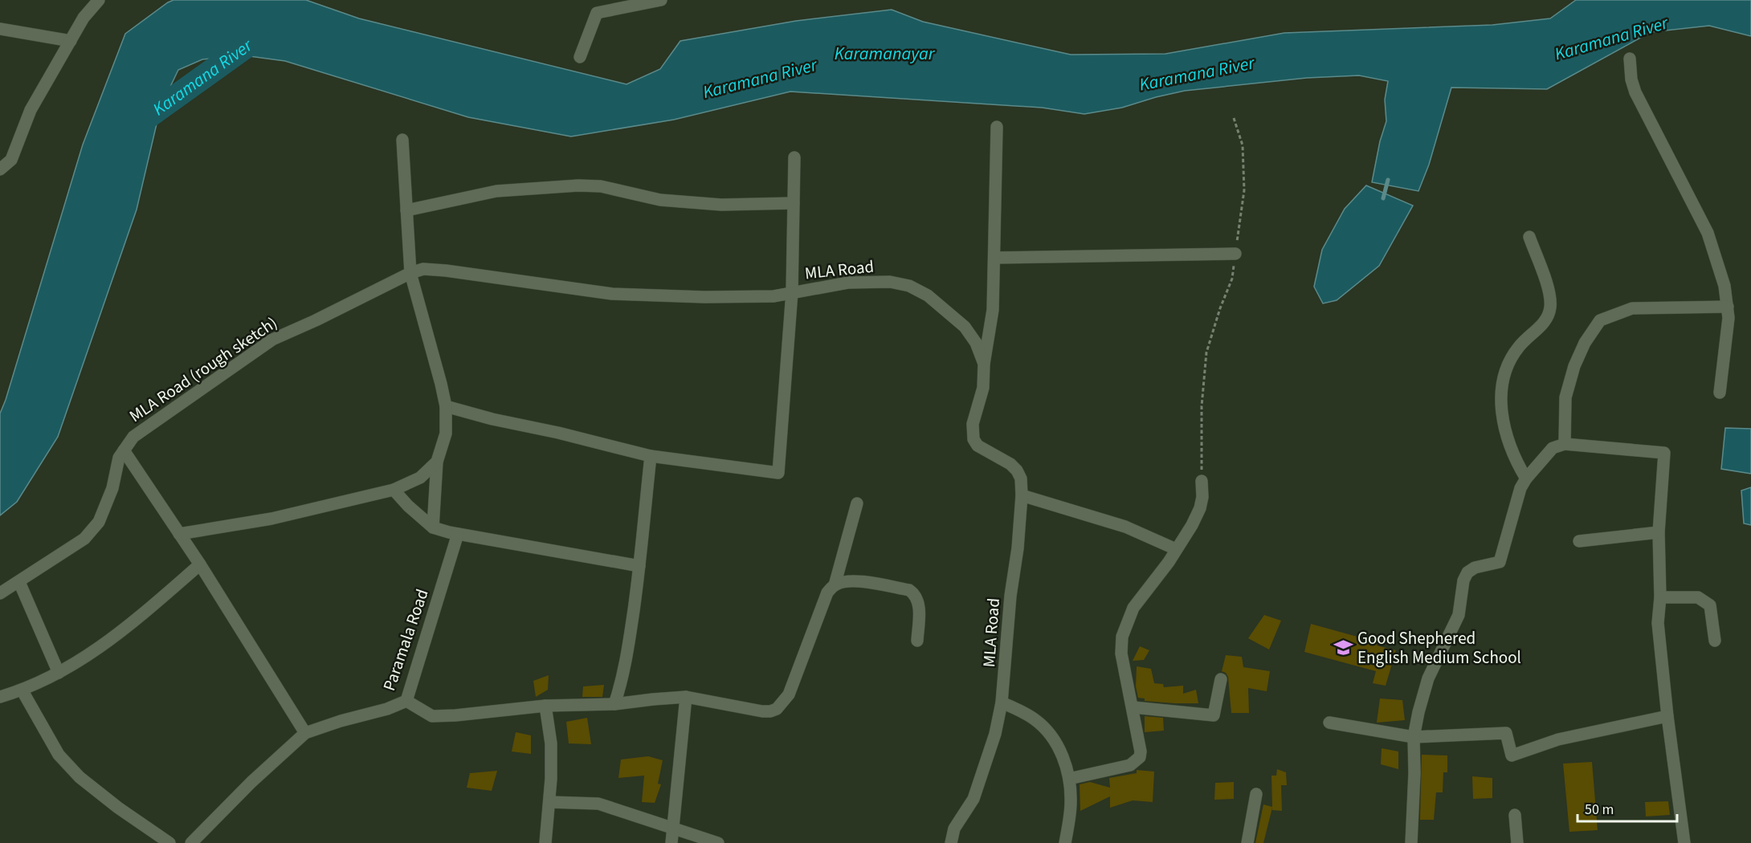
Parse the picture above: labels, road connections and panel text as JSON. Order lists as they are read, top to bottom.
{
  "streets": {
    "street": ["MLA Road", "MLA Road (rough sketch)", "Paramala Road"]
  },
  "crossings": [
    ["MLA Road", "MLA Road (rough sketch)"]
  ],
  "water": ["Karamana River", "Karamanayar"],
  "places": {
    "school or university": ["Good Shephered English Medium School"]
  },
  "scale_bar": "50 m"
}
